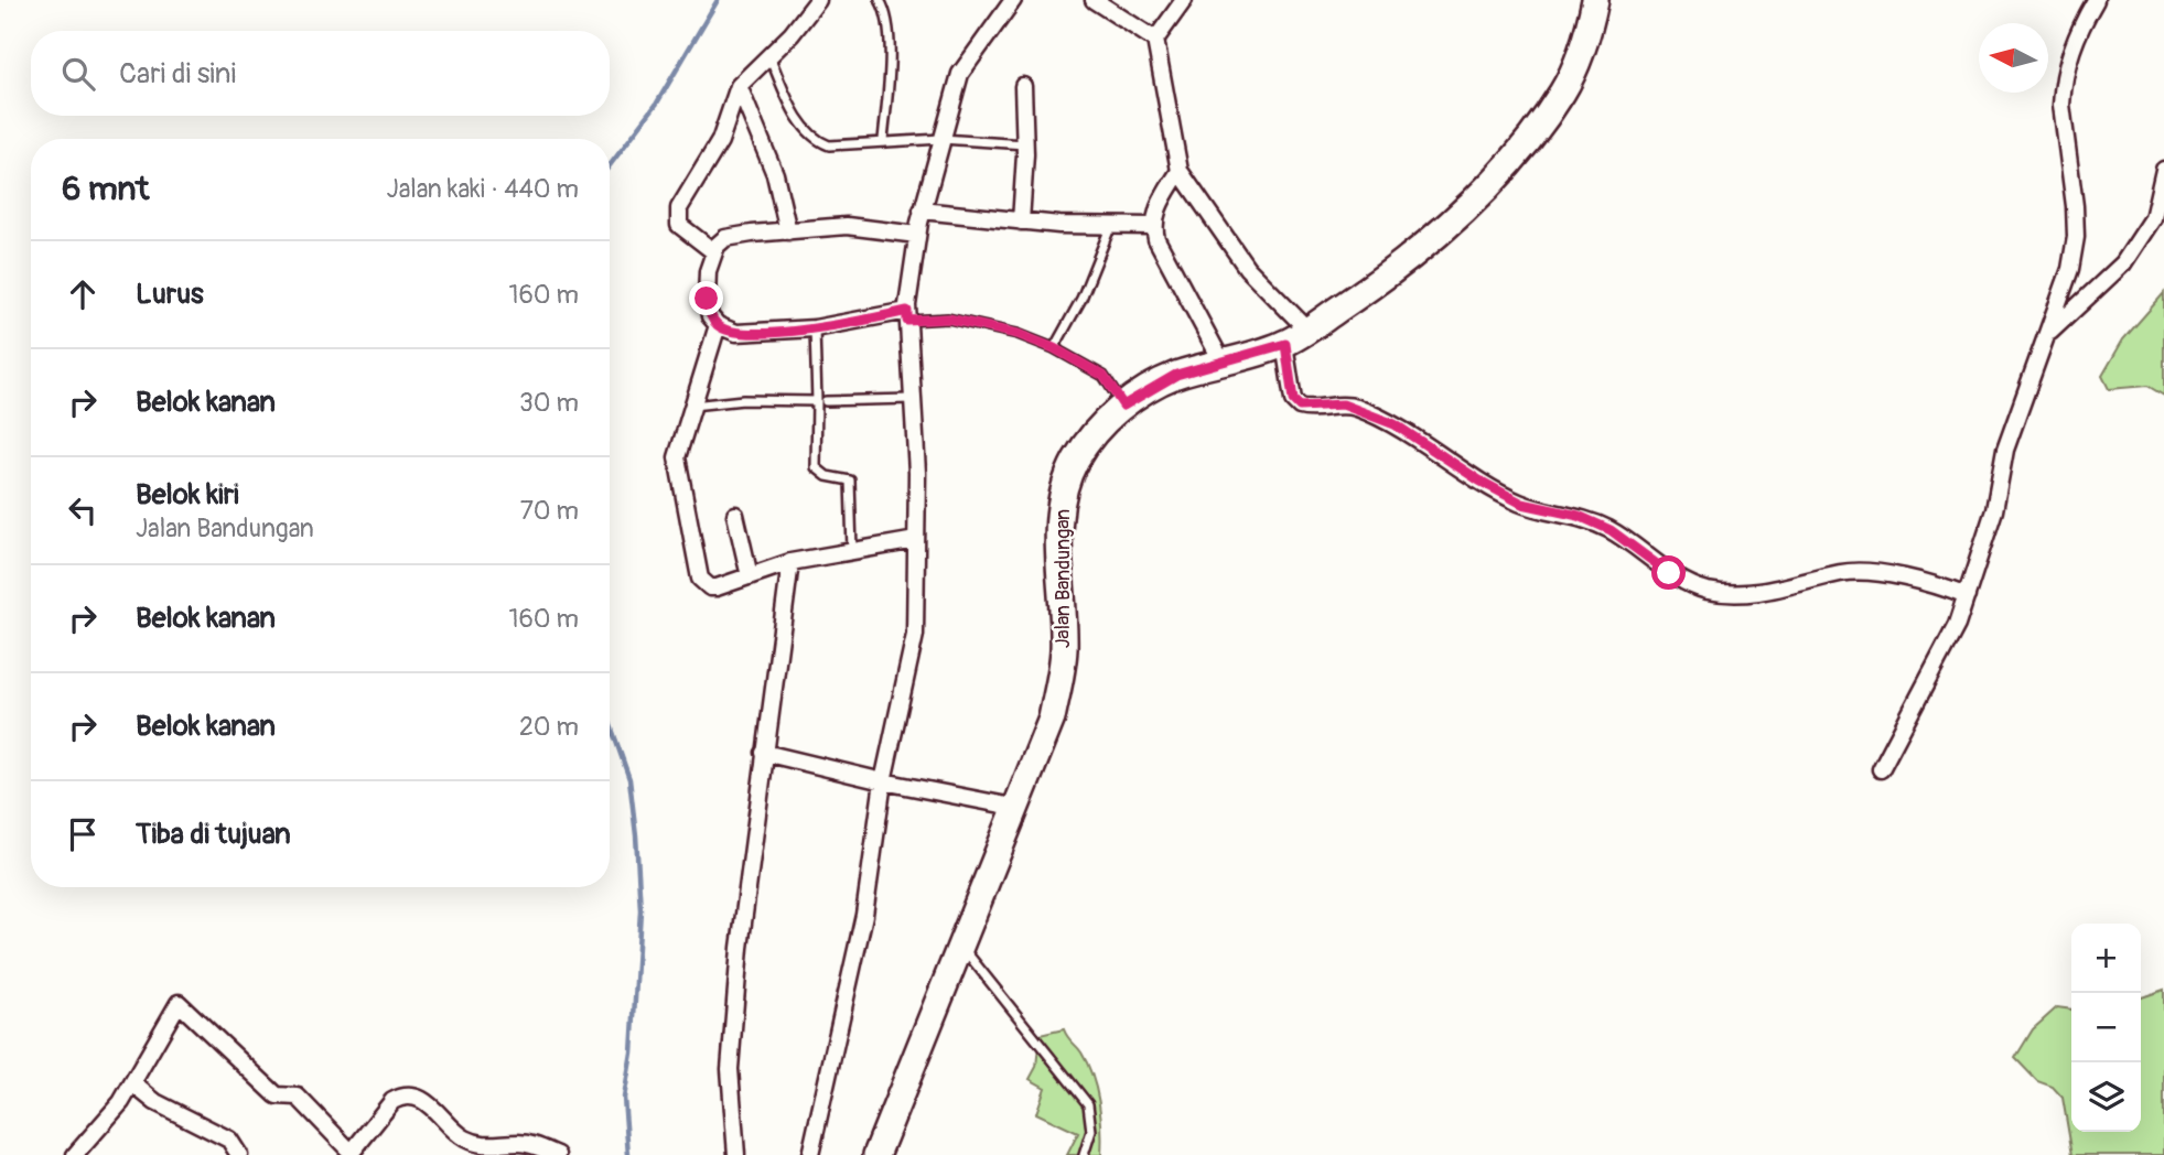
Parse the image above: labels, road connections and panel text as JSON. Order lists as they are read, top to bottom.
{
  "streets": {
    "main road": ["Jalan Bandungan"]
  },
  "north": "left",
  "page": {
    "search": "Cari di sini",
    "heading": ["6 mnt", "Jalan kaki · 440 m"],
    "list": [
      ["Lurus", "160 m"],
      ["Belok kanan", "30 m"],
      ["Belok kiri", "Jalan Bandungan", "70 m"],
      ["Belok kanan", "160 m"],
      ["Belok kanan", "20 m"],
      "Tiba di tujuan"
    ],
    "map_buttons": ["+", "−"]
  }
}
